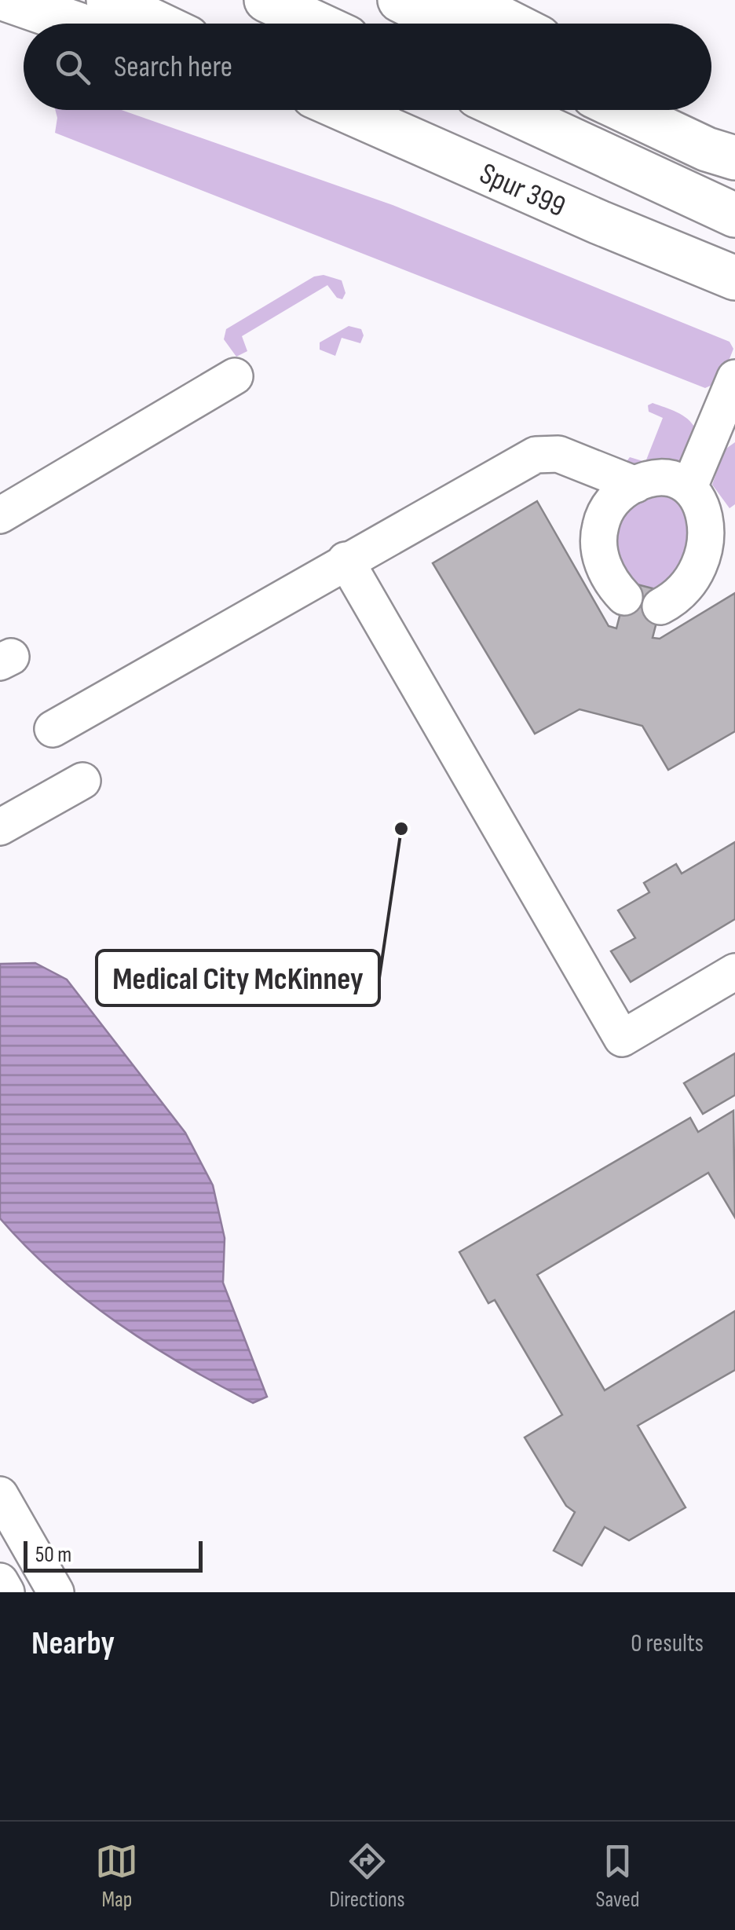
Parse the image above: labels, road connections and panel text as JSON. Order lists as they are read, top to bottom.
{
  "streets": {
    "main road": ["Spur 399"]
  },
  "places": ["Medical City McKinney"],
  "scale_bar": "50 m",
  "page": {
    "search": "Search here",
    "scale": "50 m",
    "heading": ["Nearby", "0 results"],
    "nav": ["Map", "Directions", "Saved"]
  }
}
